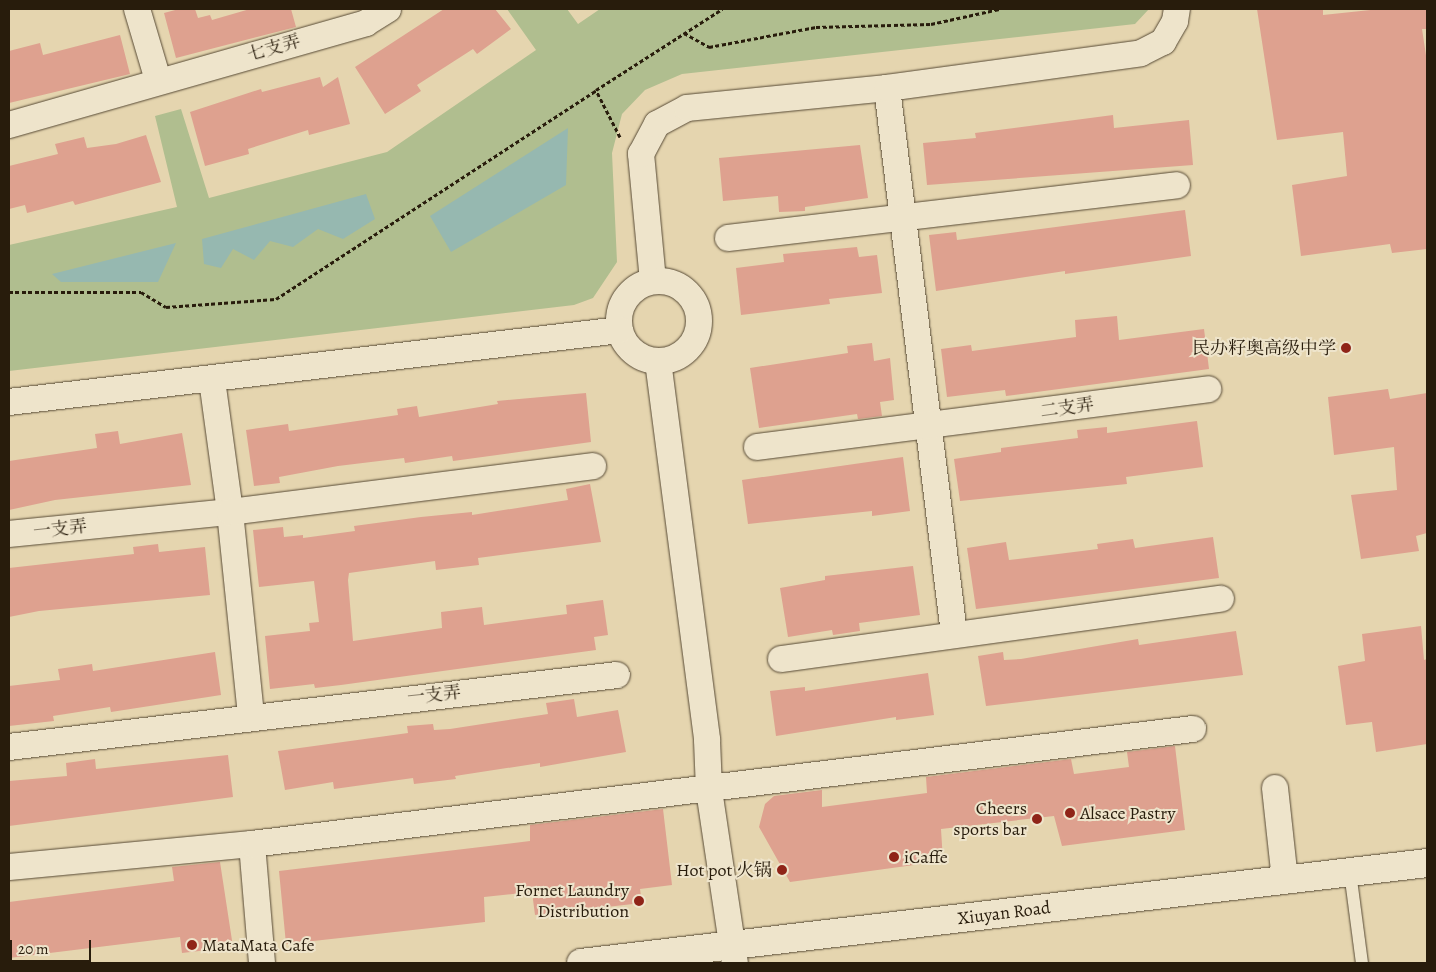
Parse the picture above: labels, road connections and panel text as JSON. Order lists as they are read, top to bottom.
{
  "streets": {
    "main road": ["Xiuyan Road"],
    "street": ["七支弄", "二支弄", "一支弄"]
  },
  "places": [
    "民办籽奥高级中学",
    "Alsace Pastry",
    "Cheers sports bar",
    "iCaffe",
    "Hot pot 火锅",
    "Fornet Laundry Distribution",
    "MataMata Cafe"
  ],
  "scale_bar": "20 m"
}
